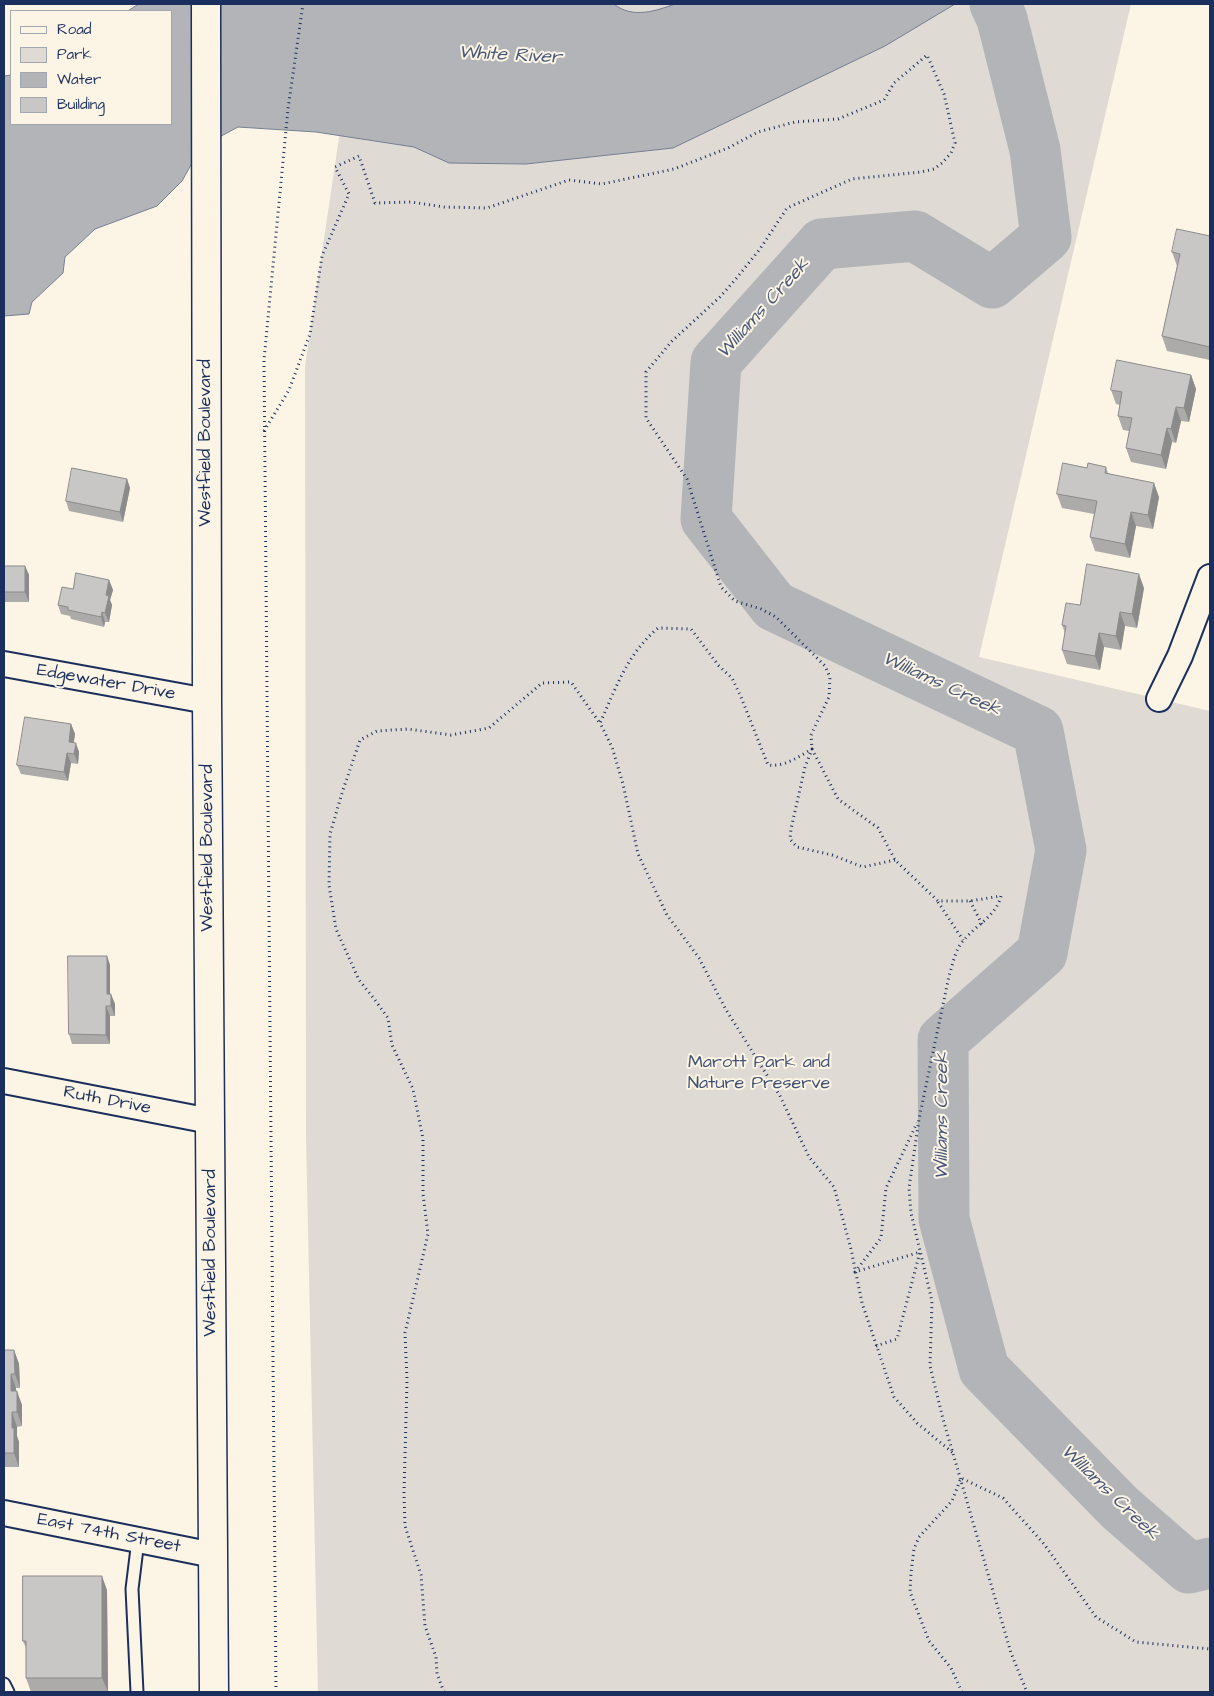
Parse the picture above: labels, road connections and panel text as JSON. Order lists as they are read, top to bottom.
{
  "streets": {
    "street": [
      "Westfield Boulevard",
      "Edgewater Drive",
      "Ruth Drive",
      "East 74th Street"
    ]
  },
  "crossings": [
    ["Westfield Boulevard", "Edgewater Drive"],
    ["Westfield Boulevard", "Ruth Drive"],
    ["Westfield Boulevard", "East 74th Street"]
  ],
  "water": ["White River", "Williams Creek"],
  "parks": ["Marott Park and Nature Preserve"],
  "legend": [
    "Road",
    "Park",
    "Water",
    "Building"
  ]
}
